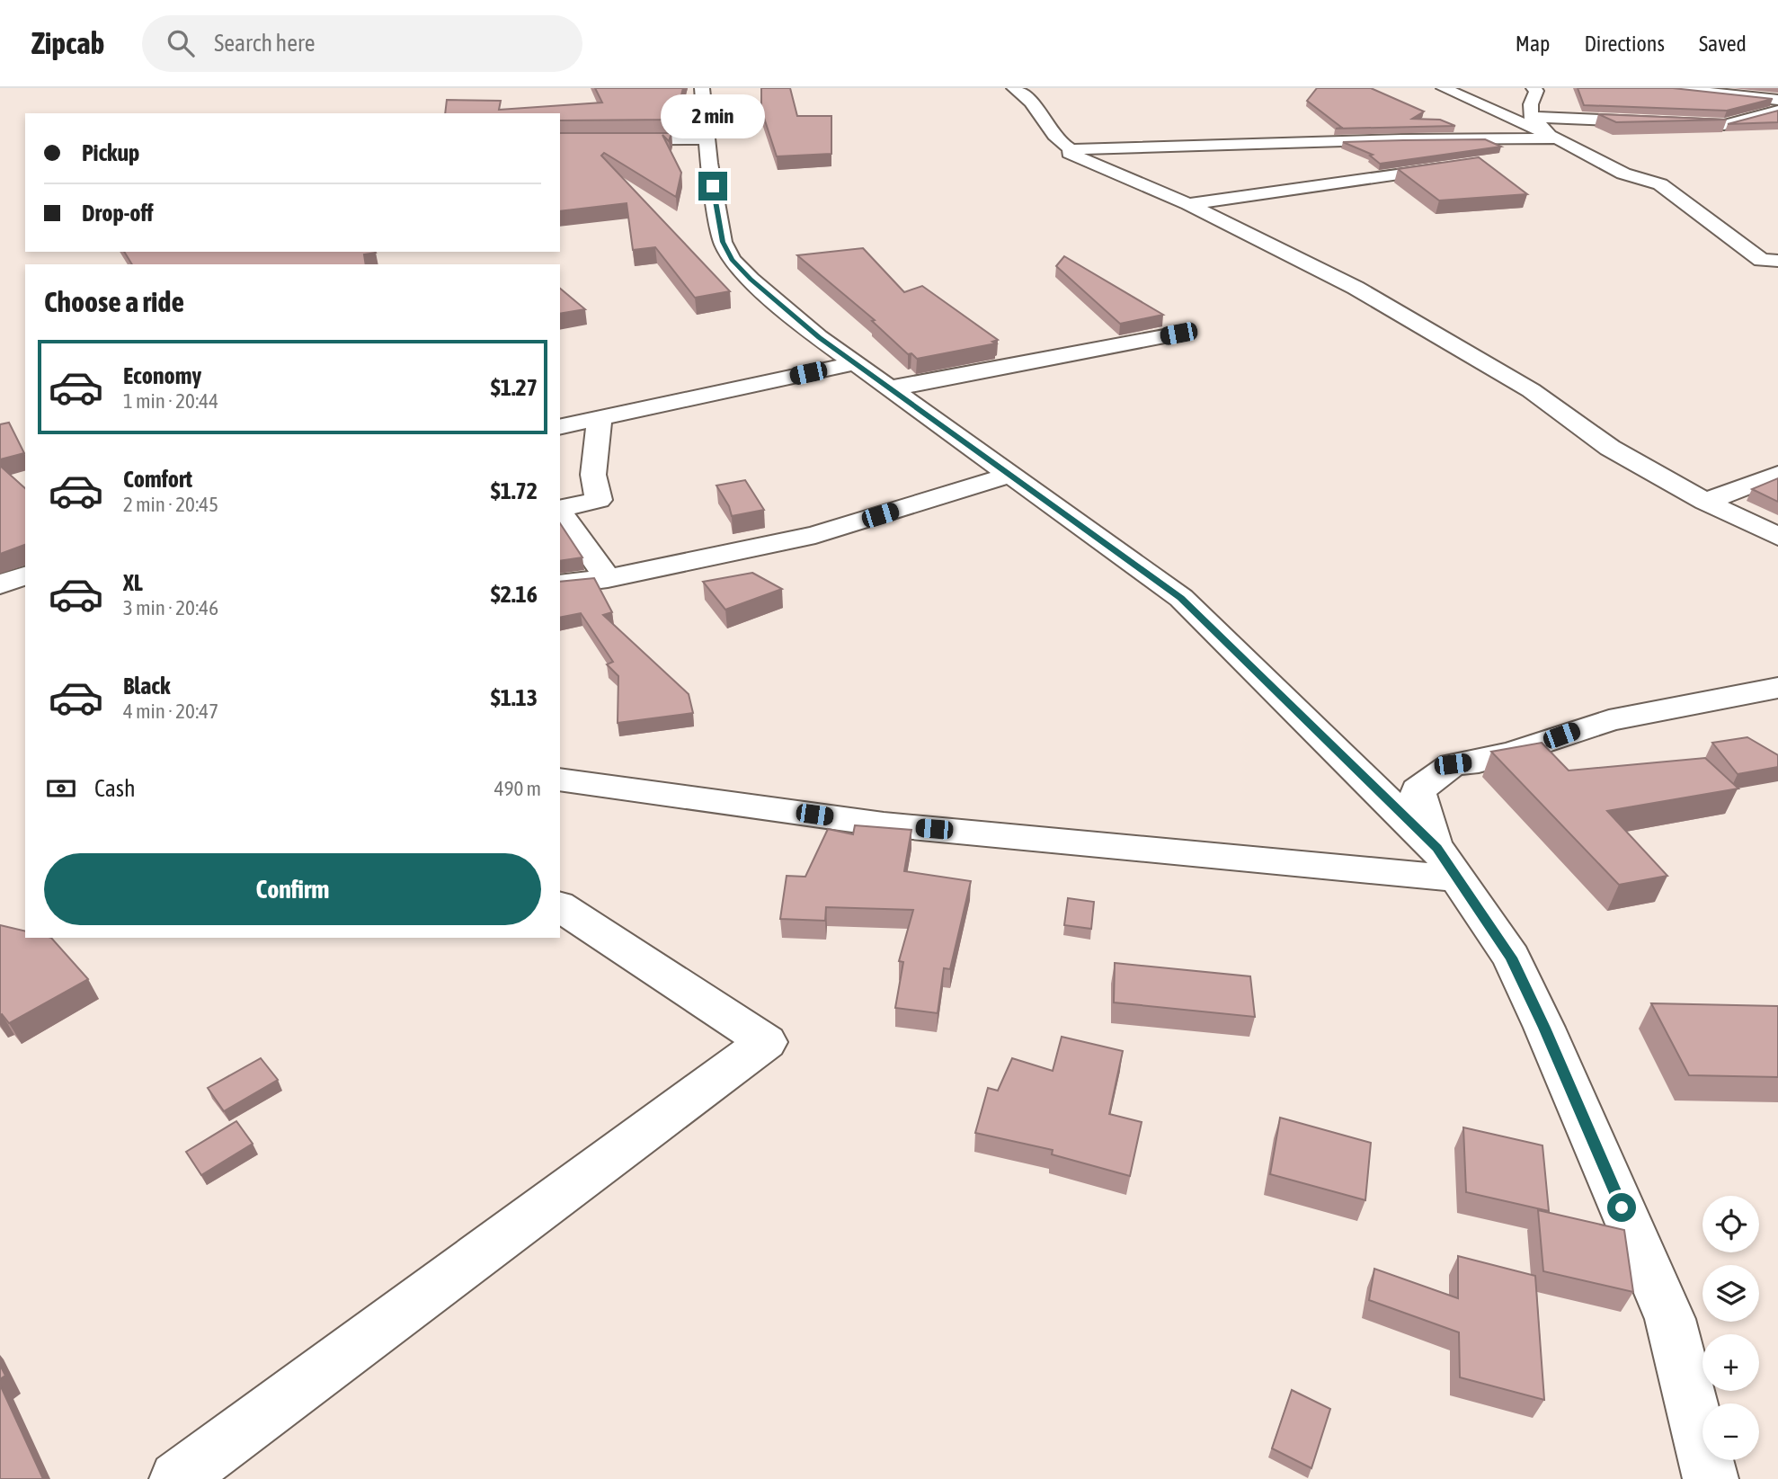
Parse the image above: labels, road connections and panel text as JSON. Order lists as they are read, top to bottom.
{
  "page": {
    "header": "Zipcab",
    "search": "Search here",
    "nav": ["Map", "Directions", "Saved"],
    "bubble": "2 min",
    "banner": ["Pickup", "Drop-off"],
    "heading": "Choose a ride",
    "list": [
      {
        "name": "Economy",
        "note": "1 min · 20:44",
        "value": "$1.27"
      },
      {
        "name": "Comfort",
        "note": "2 min · 20:45",
        "value": "$1.72"
      },
      {
        "name": "XL",
        "note": "3 min · 20:46",
        "value": "$2.16"
      },
      {
        "name": "Black",
        "note": "4 min · 20:47",
        "value": "$1.13"
      }
    ],
    "pay": ["Cash", "490 m"],
    "buttons": "Confirm",
    "map_buttons": ["+", "−"]
  }
}
